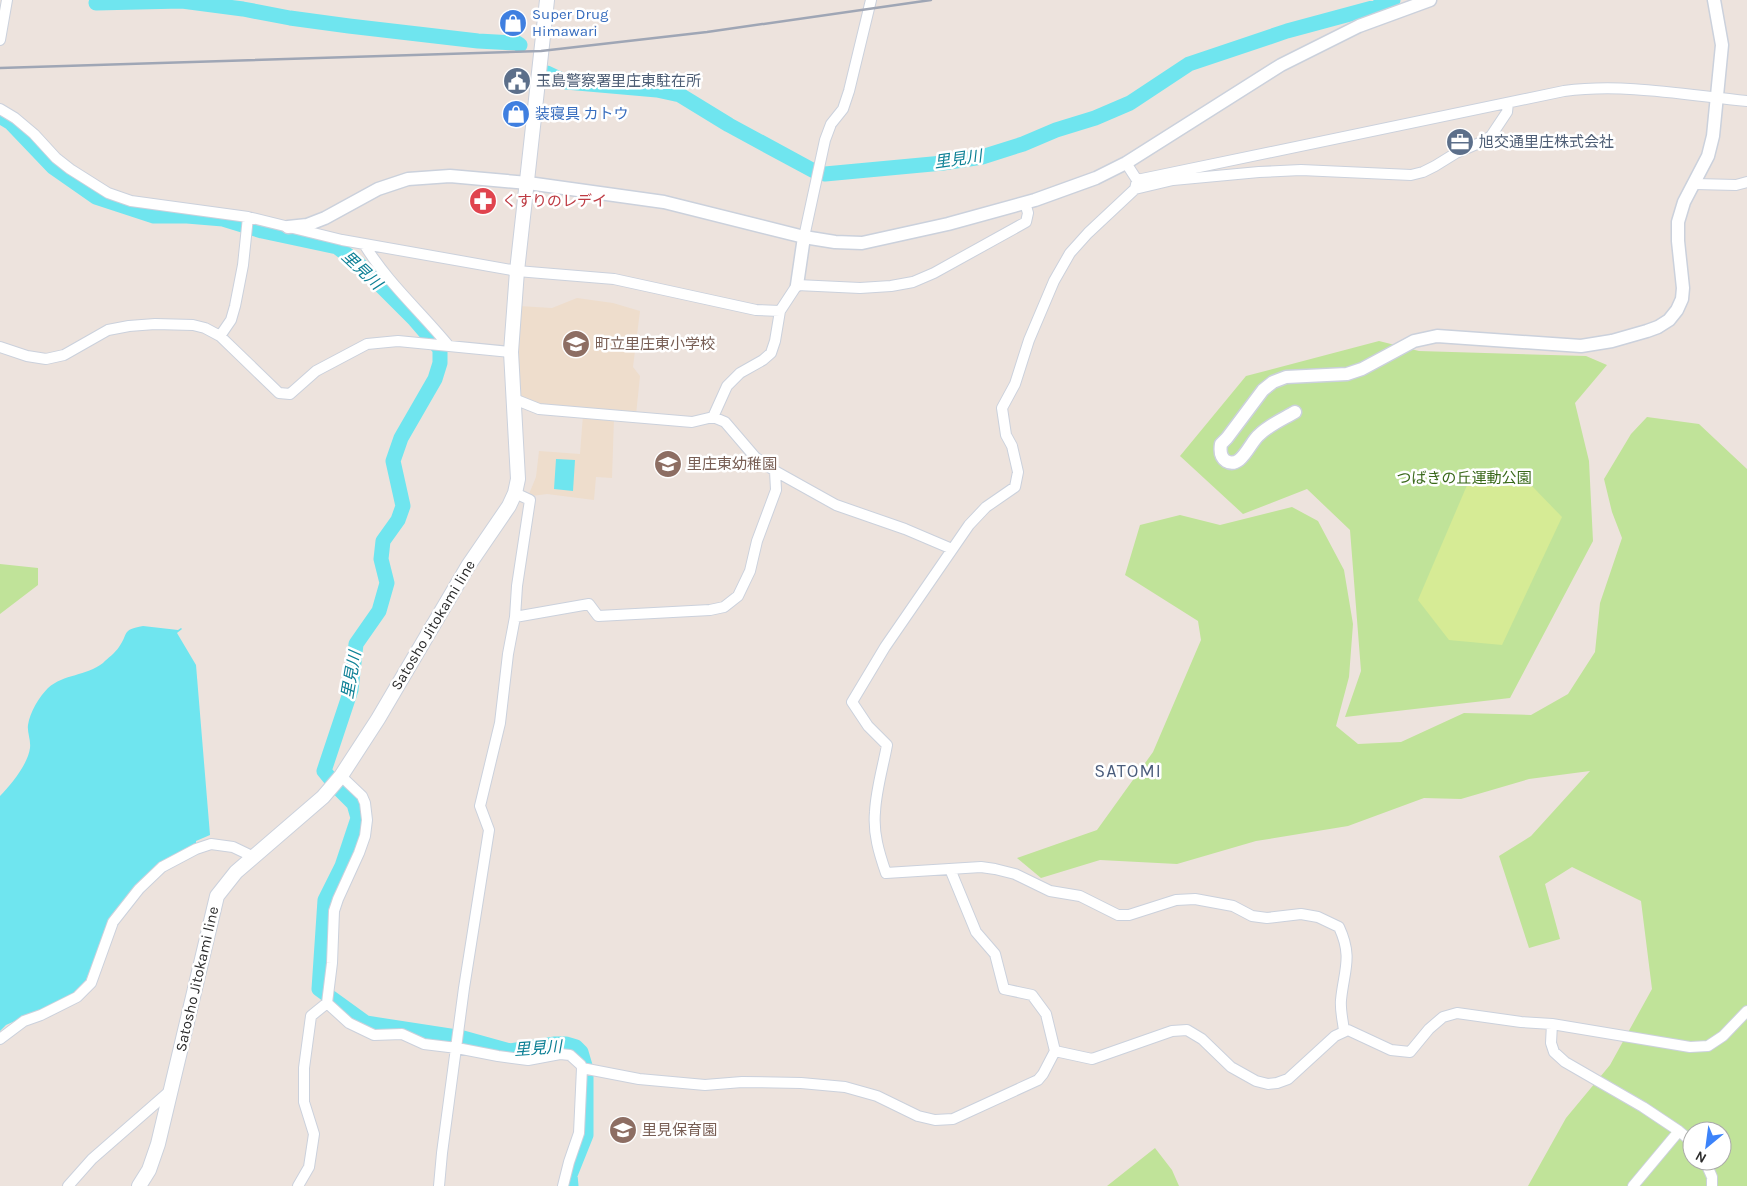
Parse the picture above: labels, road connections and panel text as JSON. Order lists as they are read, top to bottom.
{
  "streets": {
    "main road": ["Satosho Jitokami line"]
  },
  "districts": ["SATOMI"],
  "water": ["里見川"],
  "parks": ["つばきの丘運動公園"],
  "places": {
    "shop": ["Super Drug Himawari", "装寝具 カトウ"],
    "public building": ["玉島警察署里庄東駐在所"],
    "office": ["旭交通里庄株式会社"],
    "pharmacy": ["くすりのレデイ"],
    "school or university": ["町立里庄東小学校", "里庄東幼稚園", "里見保育園"]
  },
  "north": "bottom left"
}
